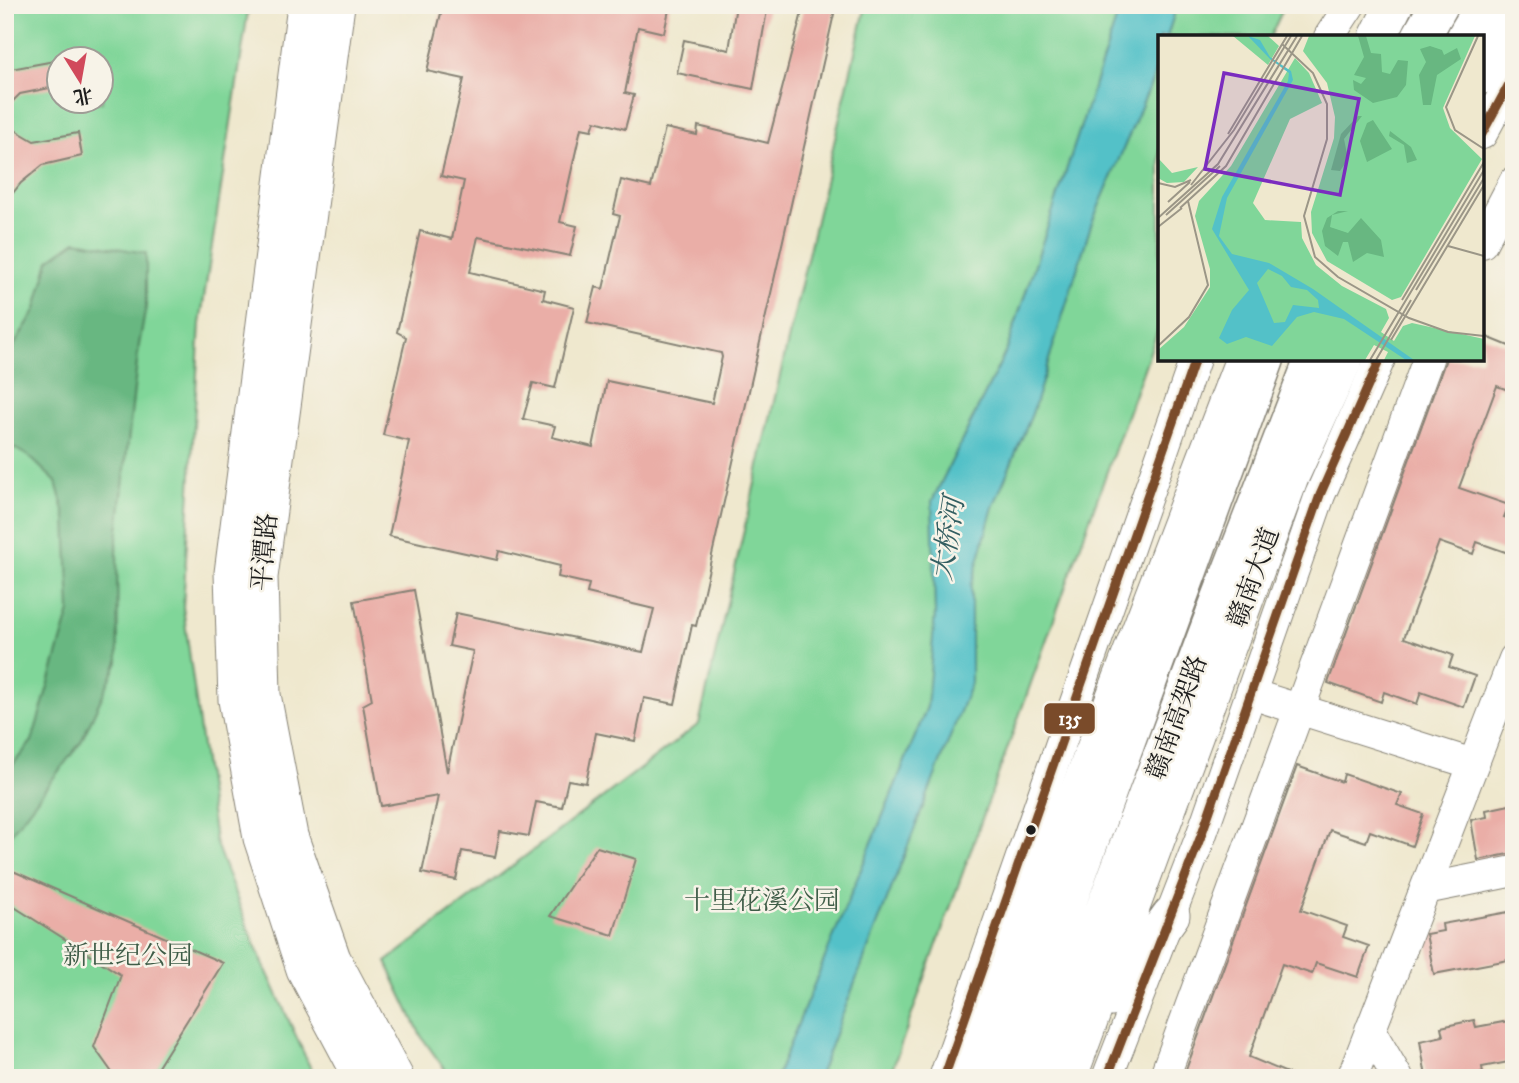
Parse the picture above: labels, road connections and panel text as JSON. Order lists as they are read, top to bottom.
{
  "streets": {
    "highway": ["赣南高架路"],
    "main road": ["平潭路", "赣南大道"]
  },
  "water": ["大桥河"],
  "parks": ["十里花溪公园", "新世纪公园"],
  "lines": ["transit line 135"],
  "north": "bottom"
}
